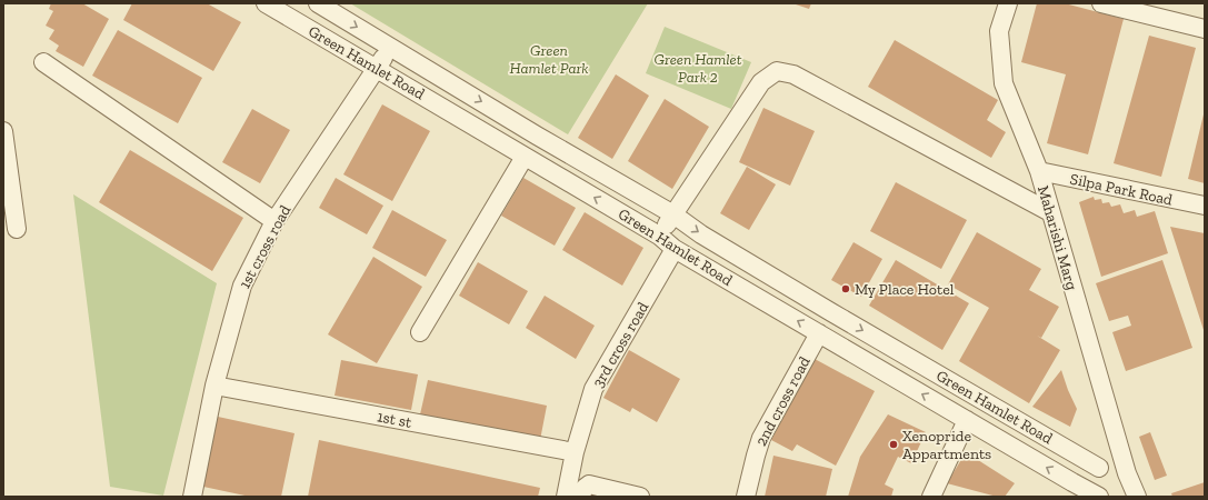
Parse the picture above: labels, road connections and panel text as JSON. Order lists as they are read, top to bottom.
{
  "streets": {
    "street": [
      "Green Hamlet Road",
      "Silpa Park Road",
      "Maharishi Marg",
      "1st cross road",
      "3rd cross road",
      "2nd cross road",
      "1st st"
    ]
  },
  "crossings": [
    ["Green Hamlet Road", "Maharishi Marg"],
    ["Green Hamlet Road", "1st cross road"],
    ["Green Hamlet Road", "3rd cross road"],
    ["Green Hamlet Road", "2nd cross road"],
    ["Silpa Park Road", "Maharishi Marg"],
    ["1st cross road", "1st st"],
    ["3rd cross road", "1st st"]
  ],
  "parks": ["Green Hamlet Park", "Green Hamlet Park 2"],
  "places": ["My Place Hotel", "Xenopride Appartments"]
}
